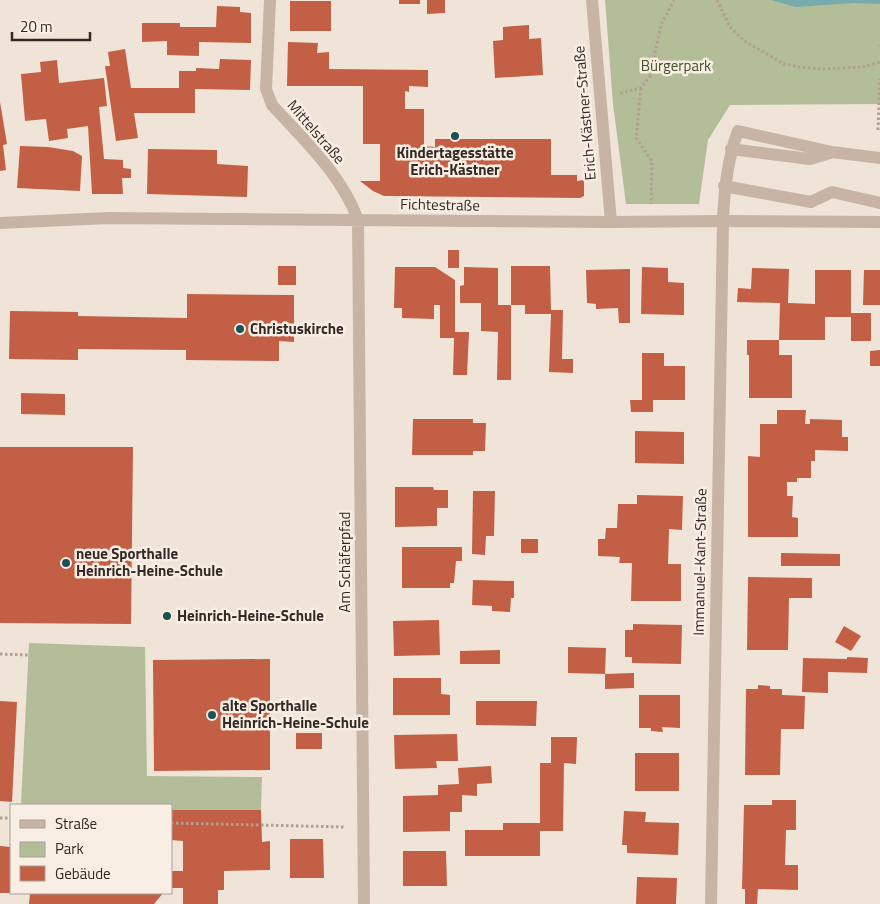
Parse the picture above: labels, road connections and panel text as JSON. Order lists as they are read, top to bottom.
{
  "streets": {
    "street": [
      "Erich-Kästner-Straße",
      "Mittelstraße",
      "Fichtestraße",
      "Am Schäferpfad",
      "Immanuel-Kant-Straße"
    ]
  },
  "crossings": [
    ["Erich-Kästner-Straße", "Fichtestraße"],
    ["Mittelstraße", "Fichtestraße"],
    ["Mittelstraße", "Am Schäferpfad"],
    ["Fichtestraße", "Am Schäferpfad"],
    ["Fichtestraße", "Immanuel-Kant-Straße"]
  ],
  "parks": ["Bürgerpark"],
  "places": [
    "Kindertagesstätte Erich-Kästner",
    "Christuskirche",
    "neue Sporthalle Heinrich-Heine-Schule",
    "Heinrich-Heine-Schule",
    "alte Sporthalle Heinrich-Heine-Schule"
  ],
  "legend": ["Straße", "Park", "Gebäude"],
  "scale_bar": "20 m"
}
